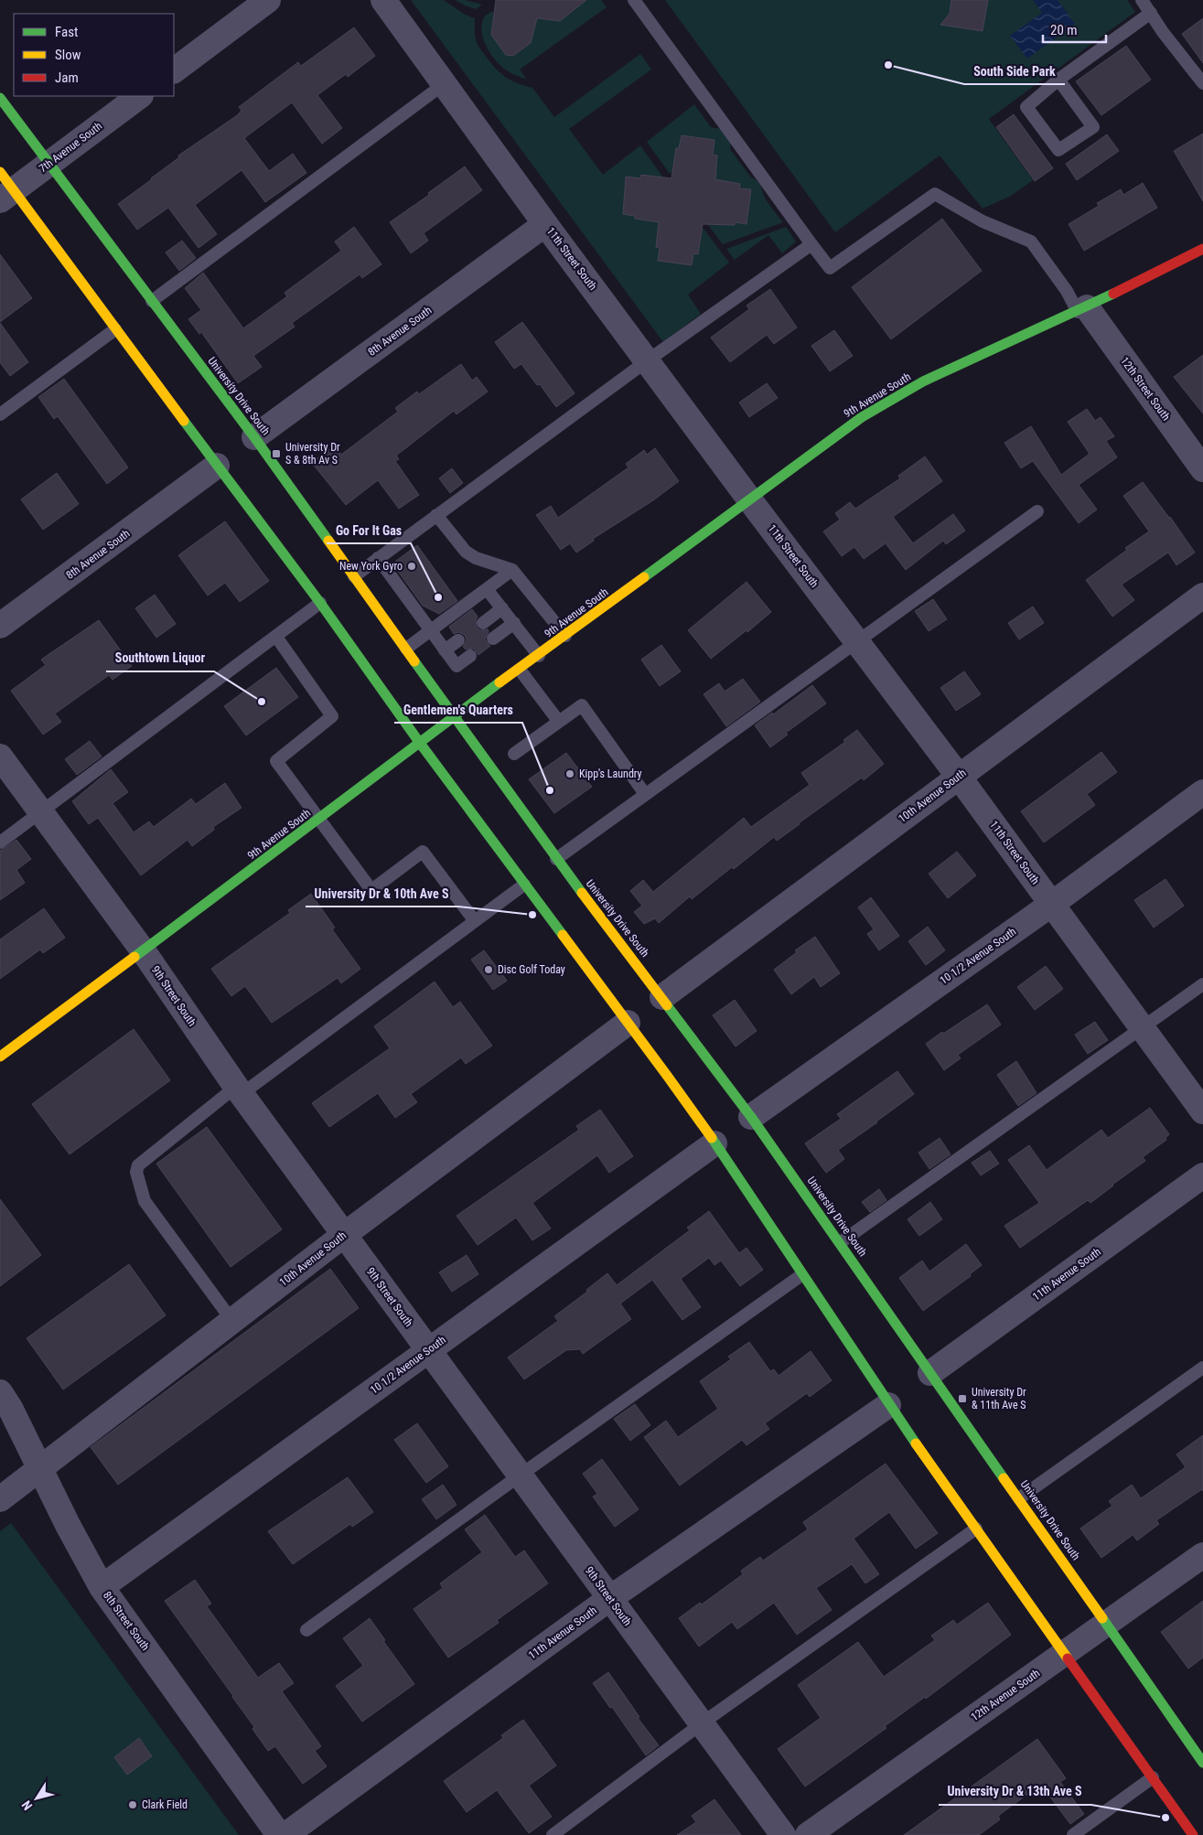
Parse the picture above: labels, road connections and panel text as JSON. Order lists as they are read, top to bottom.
{
  "streets": {
    "main road": ["9th Avenue South", "University Drive South"],
    "street": [
      "7th Avenue South",
      "11th Street South",
      "8th Avenue South",
      "12th Street South",
      "10th Avenue South",
      "10 1/2 Avenue South",
      "9th Street South",
      "11th Avenue South",
      "8th Street South",
      "12th Avenue South"
    ]
  },
  "crossings": [
    ["7th Avenue South", "University Drive South"],
    ["11th Street South", "8th Avenue South"],
    ["11th Street South", "9th Avenue South"],
    ["11th Street South", "10th Avenue South"],
    ["11th Street South", "10 1/2 Avenue South"],
    ["8th Avenue South", "University Drive South"],
    ["12th Street South", "9th Avenue South"],
    ["9th Avenue South", "University Drive South"],
    ["9th Avenue South", "9th Street South"],
    ["University Drive South", "10th Avenue South"],
    ["University Drive South", "10 1/2 Avenue South"],
    ["University Drive South", "11th Avenue South"],
    ["University Drive South", "12th Avenue South"],
    ["10th Avenue South", "9th Street South"],
    ["10th Avenue South", "8th Street South"],
    ["10 1/2 Avenue South", "9th Street South"],
    ["10 1/2 Avenue South", "8th Street South"],
    ["9th Street South", "11th Avenue South"]
  ],
  "places": {
    "other": [
      "South Side Park",
      "New York Gyro",
      "Go For It Gas",
      "Southtown Liquor",
      "Kipp's Laundry",
      "Gentlemen's Quarters",
      "University Dr & 10th Ave S",
      "Disc Golf Today",
      "Clark Field",
      "University Dr & 13th Ave S"
    ],
    "transit": ["University Dr S & 8th Av S", "University Dr & 11th Ave S"]
  },
  "legend": ["Fast", "Slow", "Jam"],
  "scale_bar": "20 m",
  "north": "bottom left"
}
